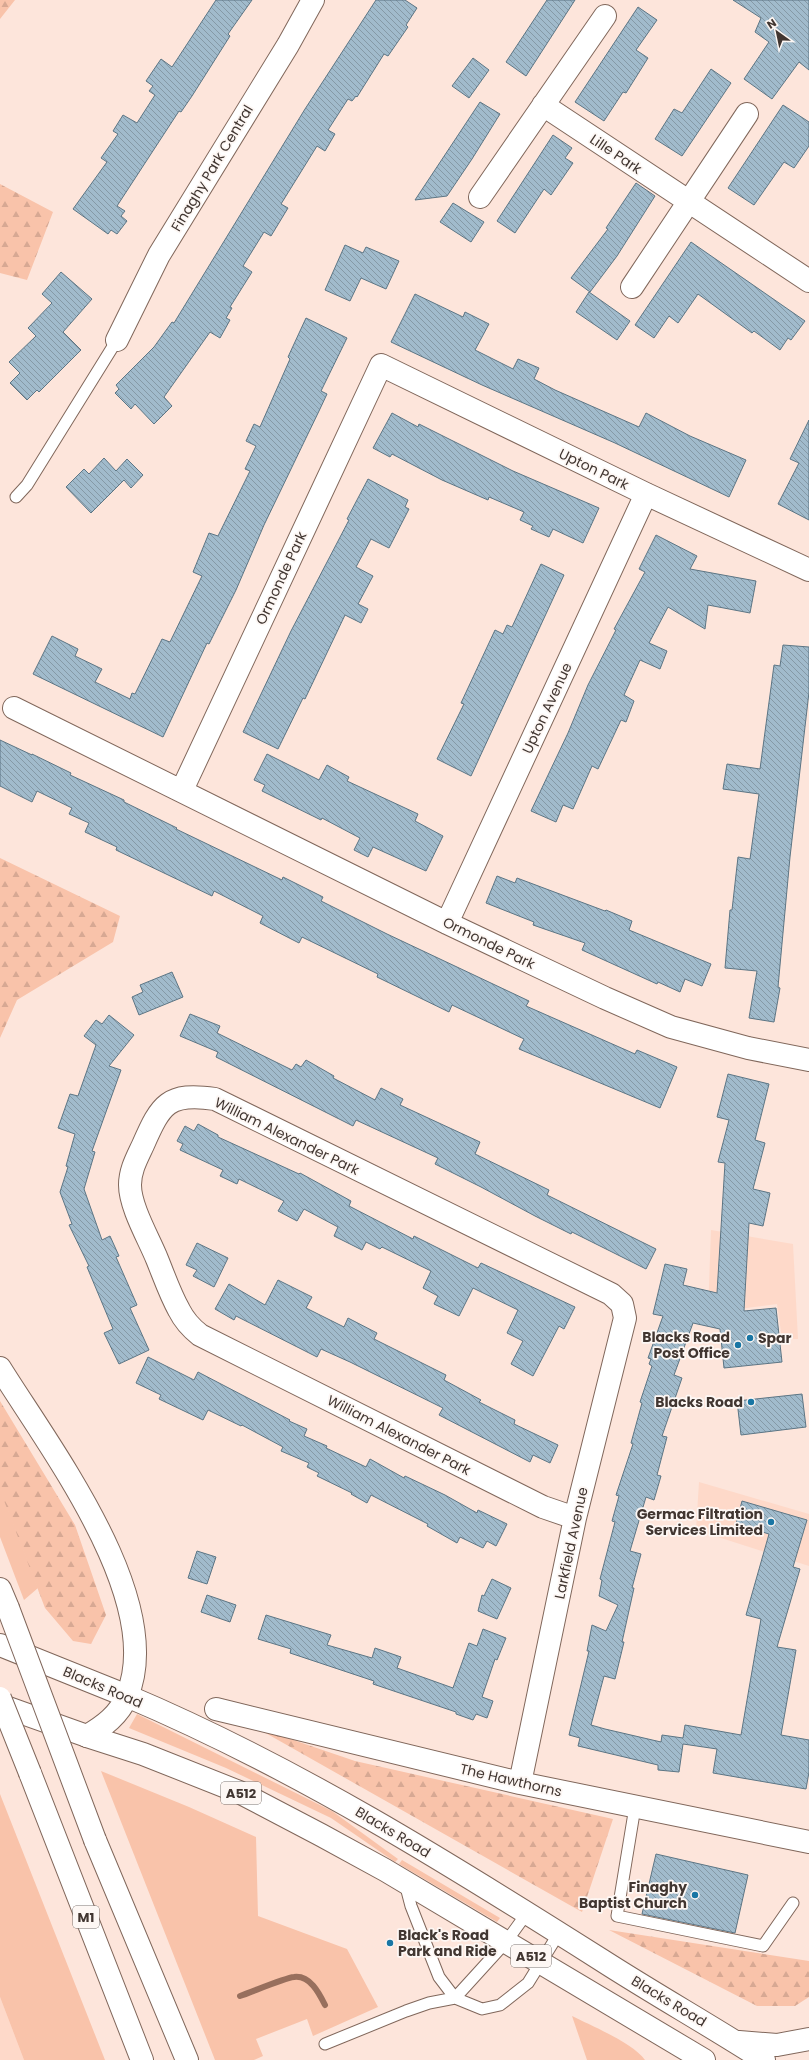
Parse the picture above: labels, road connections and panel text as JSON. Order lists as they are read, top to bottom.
{
  "streets": {
    "main road": [
      "Lille Park",
      "Finaghy Park Central",
      "Upton Park",
      "Ormonde Park",
      "Upton Avenue",
      "William Alexander Park",
      "Larkfield Avenue",
      "Blacks Road",
      "The Hawthorns",
      "A512",
      "M1"
    ]
  },
  "crossings": [
    ["Upton Park", "Ormonde Park"],
    ["Upton Park", "Upton Avenue"],
    ["Ormonde Park", "Upton Avenue"],
    ["William Alexander Park", "Larkfield Avenue"],
    ["Larkfield Avenue", "The Hawthorns"]
  ],
  "places": [
    "Spar",
    "Blacks Road Post Office",
    "Blacks Road",
    "Germac Filtration Services Limited",
    "Finaghy Baptist Church",
    "Black's Road Park and Ride"
  ],
  "north": "top left"
}
